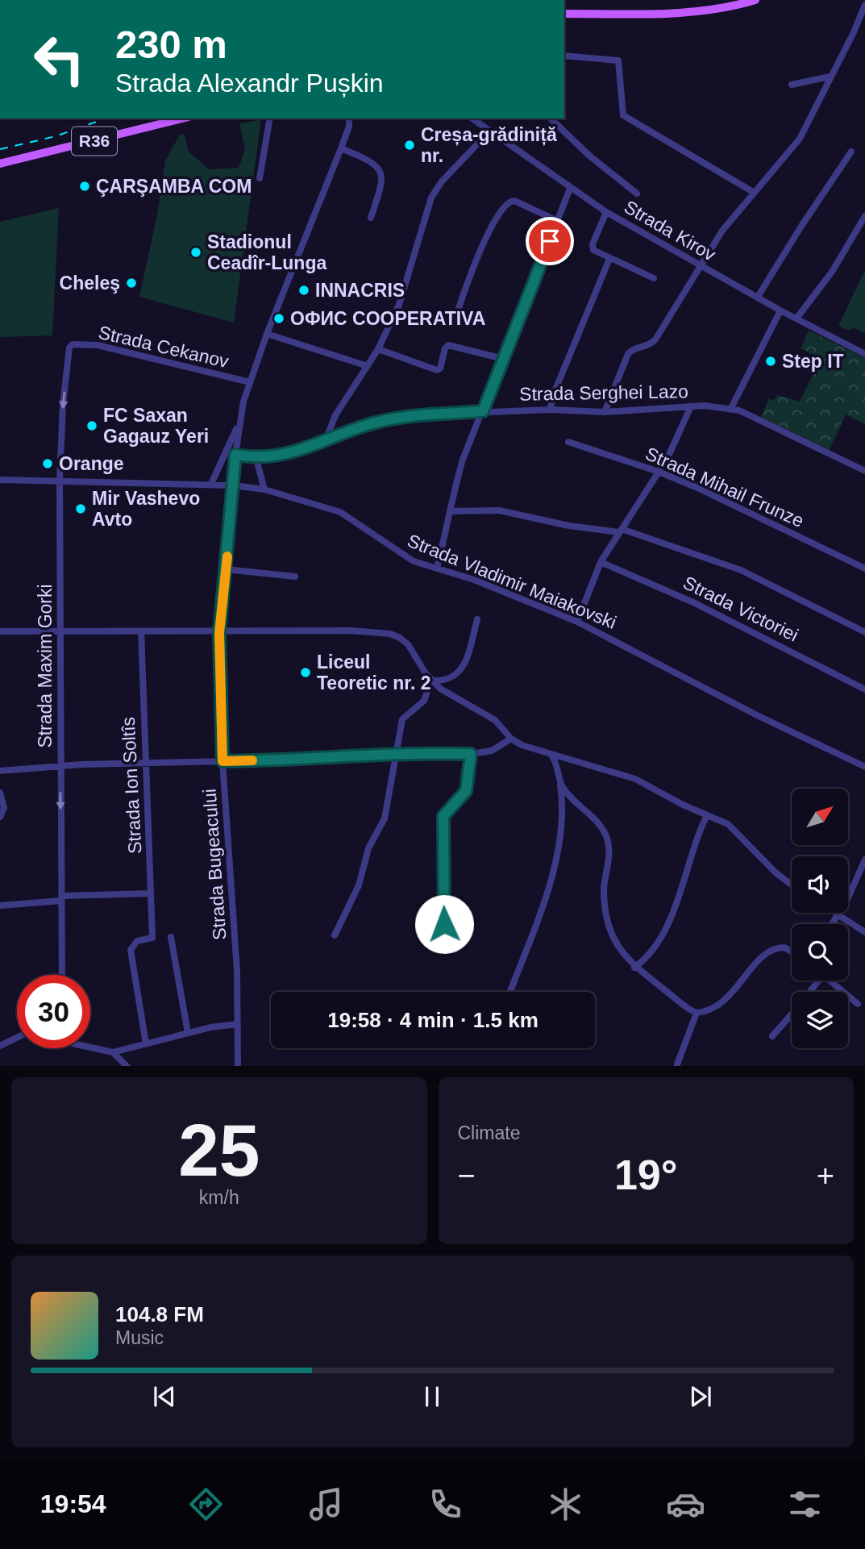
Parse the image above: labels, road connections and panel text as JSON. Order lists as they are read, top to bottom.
{
  "streets": {
    "main road": ["R36"],
    "street": [
      "Strada Kirov",
      "Strada Cekanov",
      "Strada Serghei Lazo",
      "Strada Mihail Frunze",
      "Strada Vladimir Maiakovski",
      "Strada Victoriei",
      "Strada Maxim Gorki",
      "Strada Ion Soltîs",
      "Strada Bugeacului"
    ]
  },
  "crossings": [
    ["Strada Cekanov", "Strada Maxim Gorki"],
    ["Strada Cekanov", "Strada Bugeacului"],
    ["Strada Serghei Lazo", "Strada Bugeacului"],
    ["Strada Vladimir Maiakovski", "Strada Maxim Gorki"],
    ["Strada Vladimir Maiakovski", "Strada Bugeacului"]
  ],
  "one_way": ["Strada Maxim Gorki"],
  "places": [
    "Creșa-grădiniță nr.",
    "ÇARŞAMBA COM",
    "Stadionul Ceadîr-Lunga",
    "Cheleş",
    "INNACRIS",
    "ОФИС COOPERATIVA",
    "Step IT",
    "FC Saxan Gagauz Yeri",
    "Orange",
    "Mir Vashevo Avto",
    "Liceul Teoretic nr. 2"
  ],
  "north": "top right",
  "page": {
    "turn": ["230 m", "Strada Alexandr Pușkin"],
    "limit": "30",
    "trip": "19:58 · 4 min · 1.5 km",
    "tile": [
      ["25", "km/h"],
      "Climate"
    ],
    "heat": ["−", "19°", "+"],
    "song": ["104.8 FM", "Music"],
    "tabs": "19:54"
  }
}
